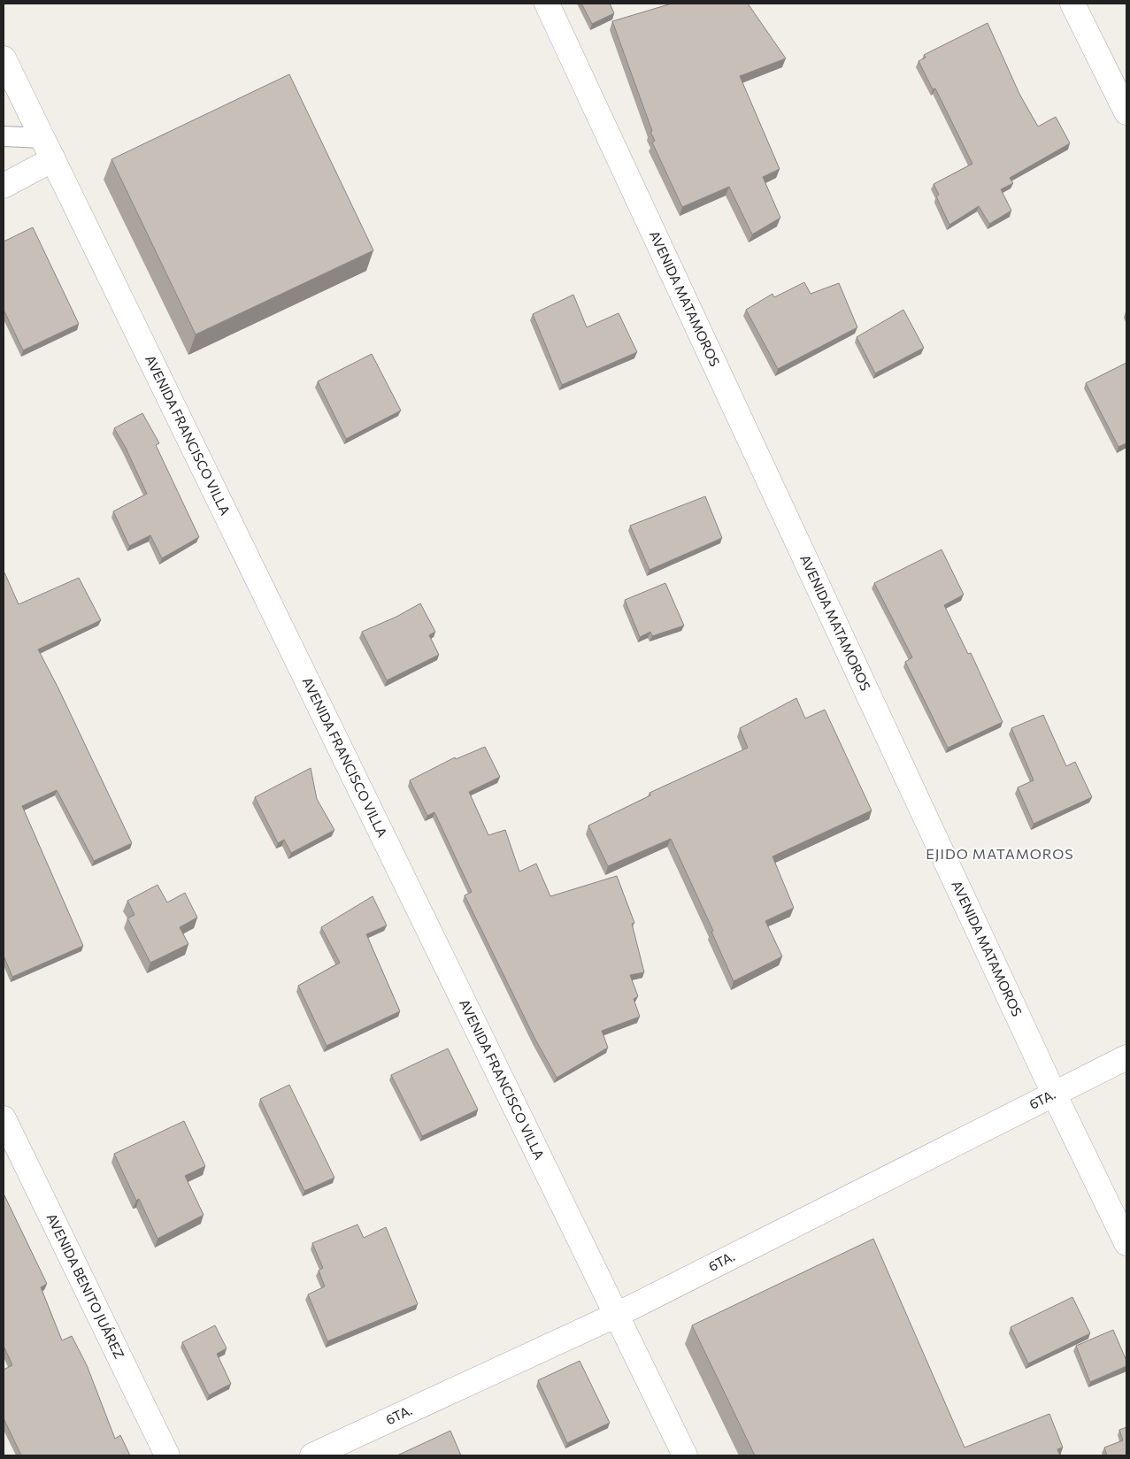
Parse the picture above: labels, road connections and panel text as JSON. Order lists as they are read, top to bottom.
{
  "streets": {
    "street": [
      "AVENIDA MATAMOROS",
      "AVENIDA FRANCISCO VILLA",
      "6TA.",
      "AVENIDA BENITO JUÁREZ"
    ]
  },
  "crossings": [
    ["AVENIDA MATAMOROS", "6TA."],
    ["AVENIDA FRANCISCO VILLA", "6TA."]
  ],
  "districts": ["EJIDO MATAMOROS"]
}
